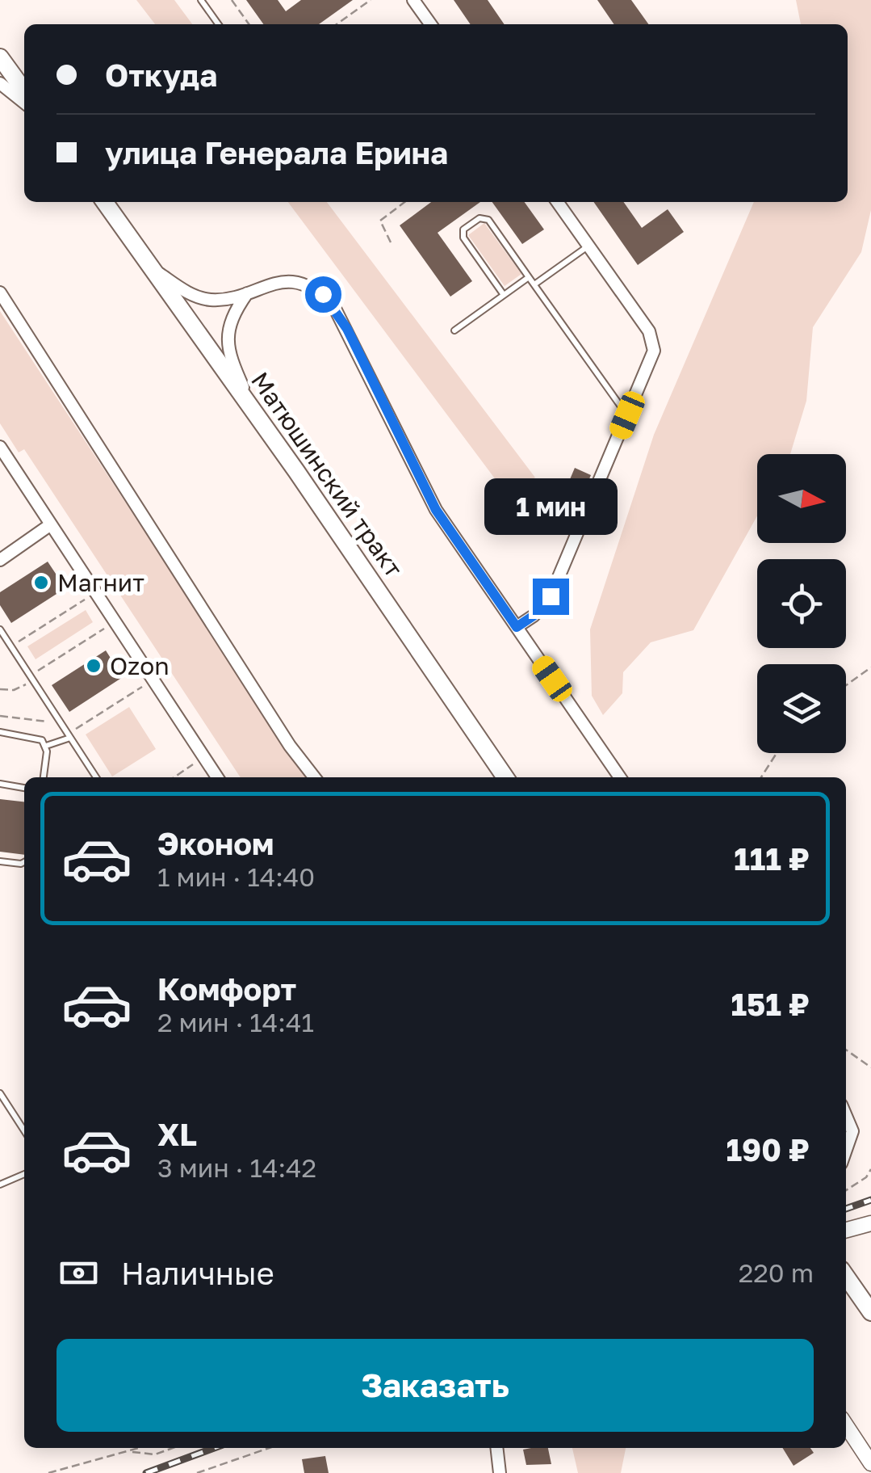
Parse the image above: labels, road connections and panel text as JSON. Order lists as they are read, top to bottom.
{
  "streets": {
    "main road": ["Матюшинский тракт"]
  },
  "places": ["Магнит", "Ozon"],
  "north": "right",
  "page": {
    "banner": ["Откуда", "улица Генерала Ерина"],
    "bubble": "1 мин",
    "list": [
      {
        "name": "Эконом",
        "note": "1 мин · 14:40",
        "value": "111 ₽"
      },
      {
        "name": "Комфорт",
        "note": "2 мин · 14:41",
        "value": "151 ₽"
      },
      {
        "name": "XL",
        "note": "3 мин · 14:42",
        "value": "190 ₽"
      }
    ],
    "pay": ["Наличные", "220 m"],
    "buttons": "Заказать"
  }
}
